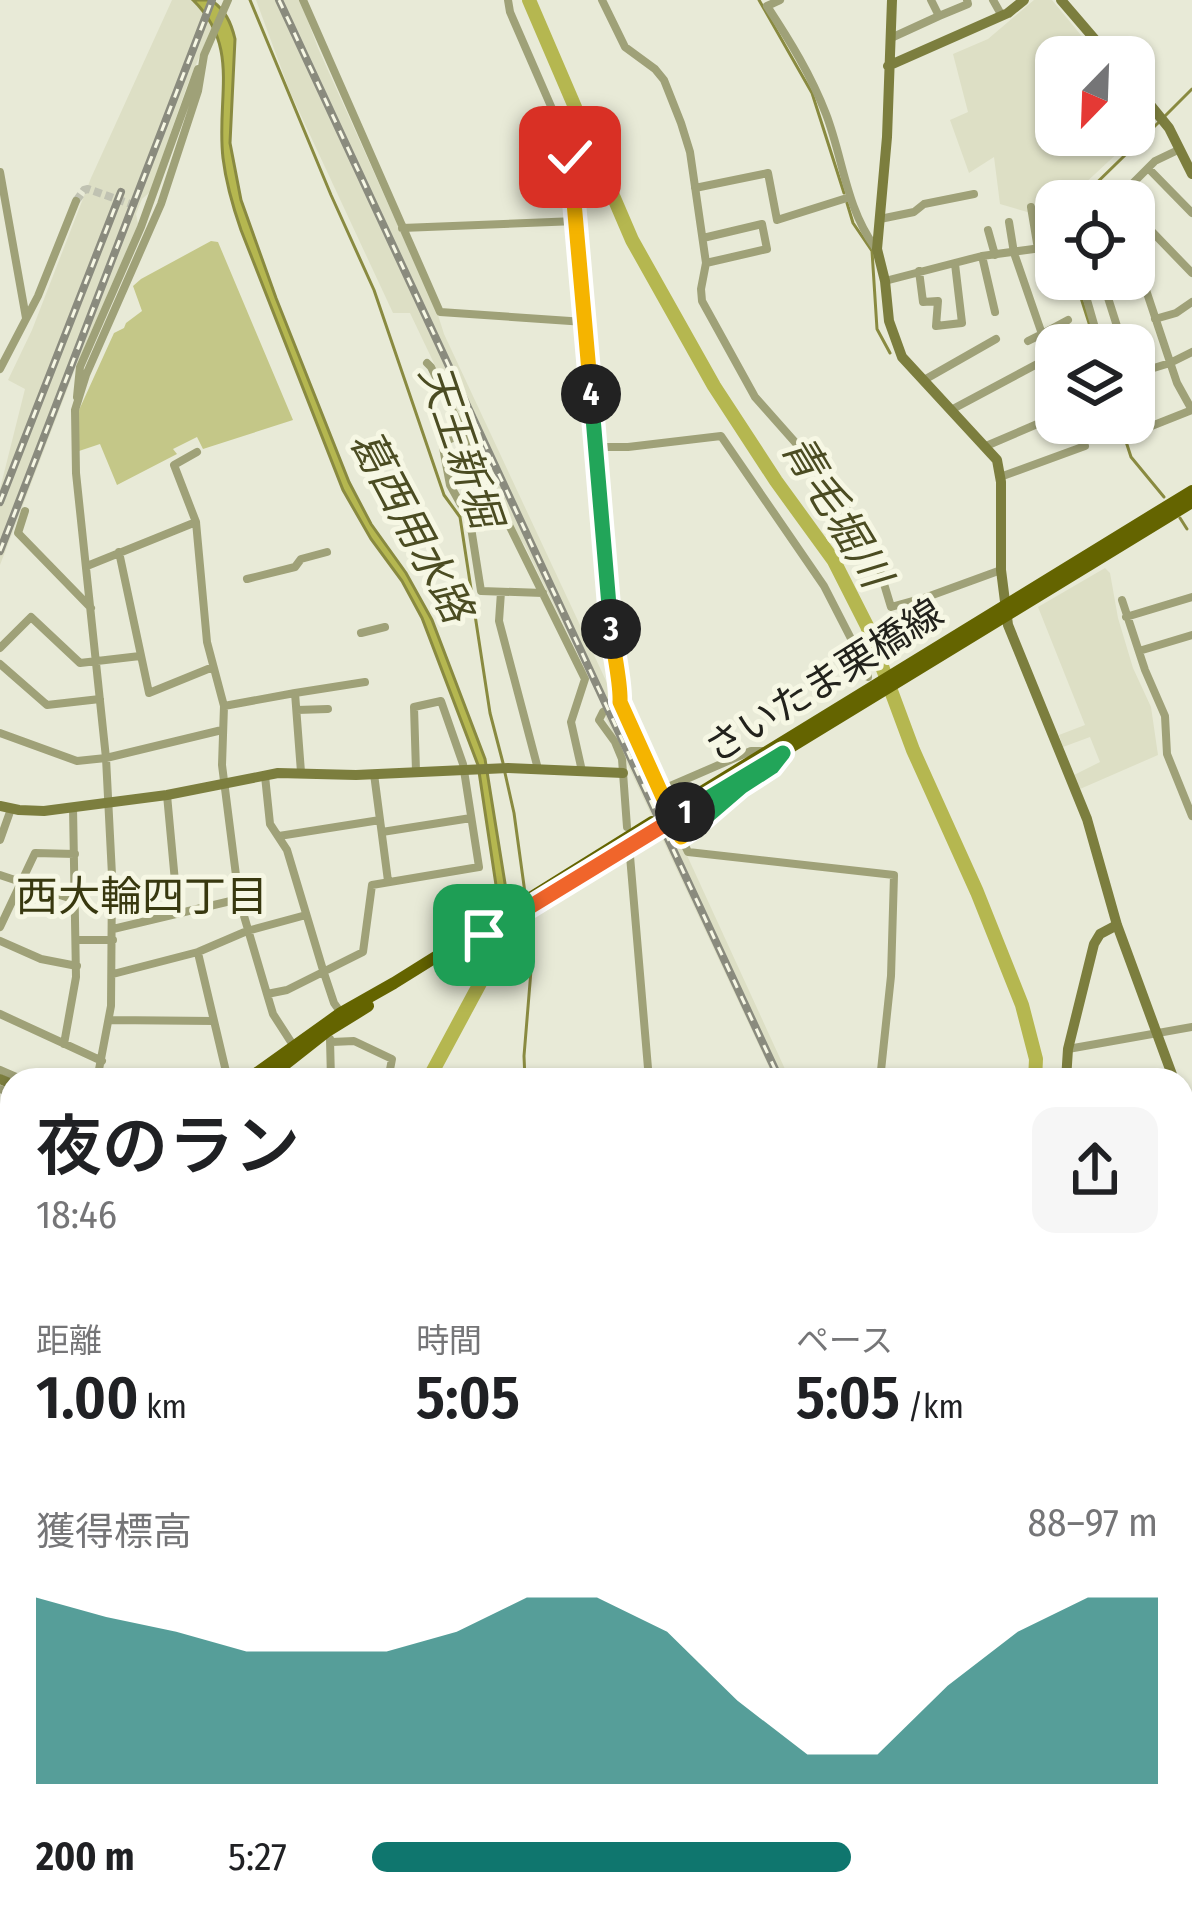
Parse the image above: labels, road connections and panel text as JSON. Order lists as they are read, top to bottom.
{
  "streets": {
    "main road": ["さいたま栗橋線"]
  },
  "districts": ["西大輪四丁目"],
  "water": ["天王新堀", "青毛堀川", "葛西用水路"],
  "north": "bottom left",
  "page": {
    "pins": ["4", "3", "1"],
    "heading": ["夜のラン", "18:46"],
    "stats": [
      ["距離", "1.00 km"],
      ["時間", "5:05"],
      ["ペース", "5:05 /km"]
    ],
    "chart": ["獲得標高", "88–97 m"],
    "list": [
      {
        "name": "200 m",
        "note": "5:27"
      }
    ]
  }
}
